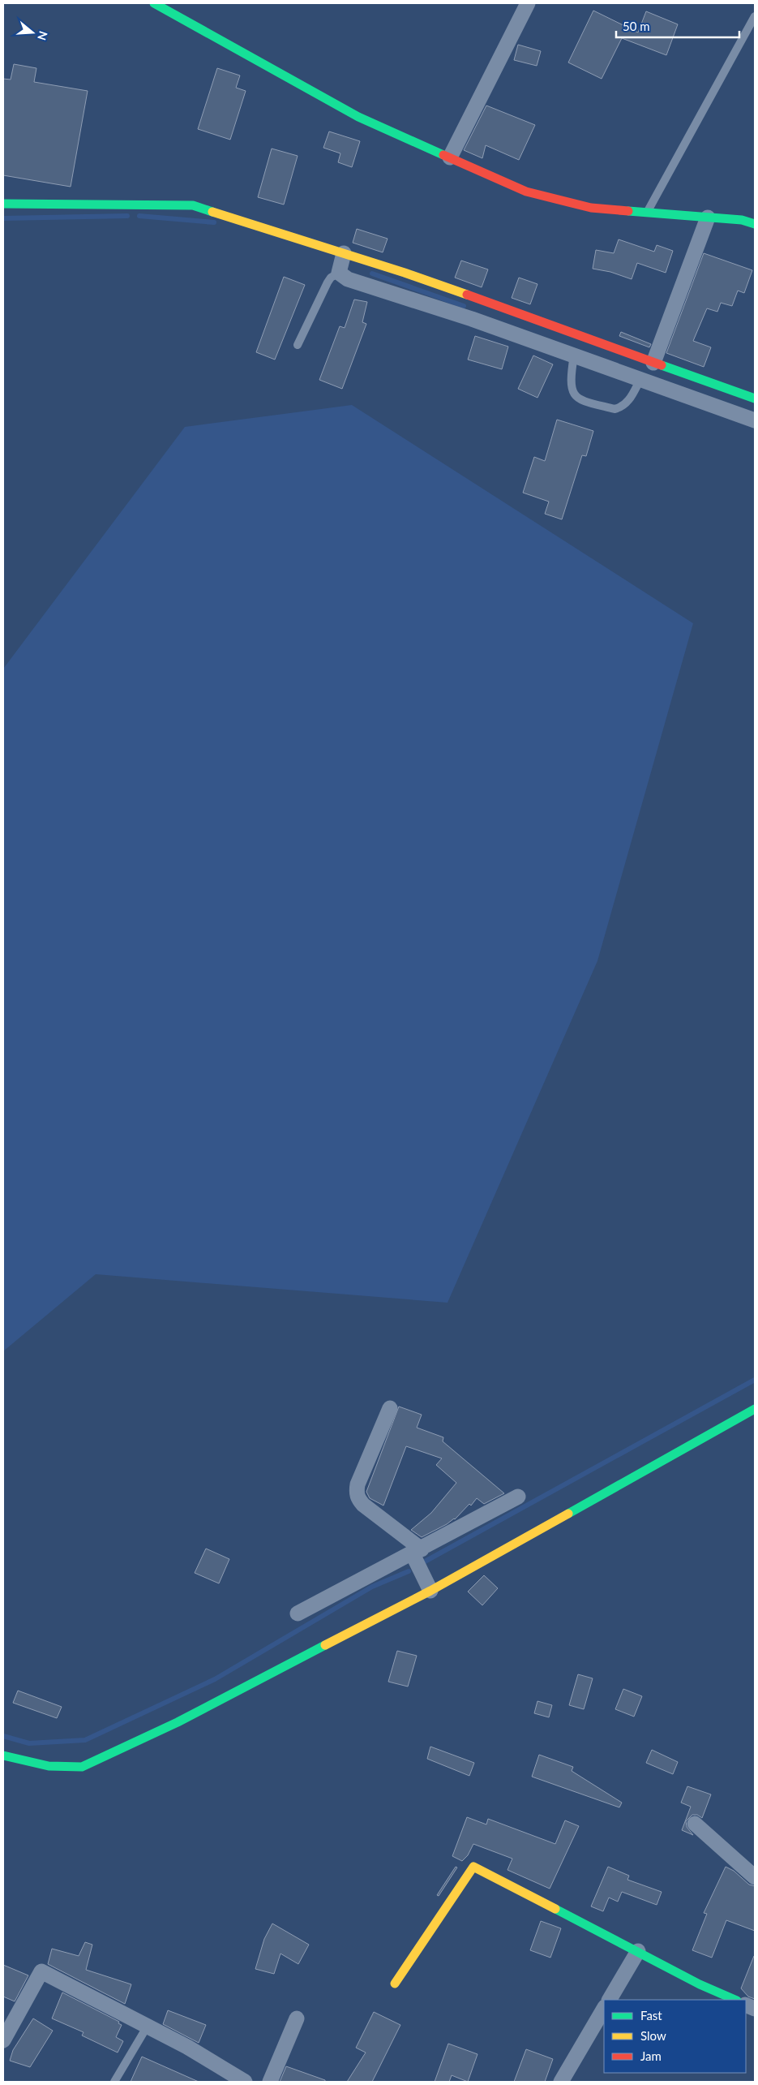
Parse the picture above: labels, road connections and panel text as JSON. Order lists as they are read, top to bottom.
{
  "legend": ["Fast", "Slow", "Jam"],
  "scale_bar": "50 m",
  "north": "right"
}
